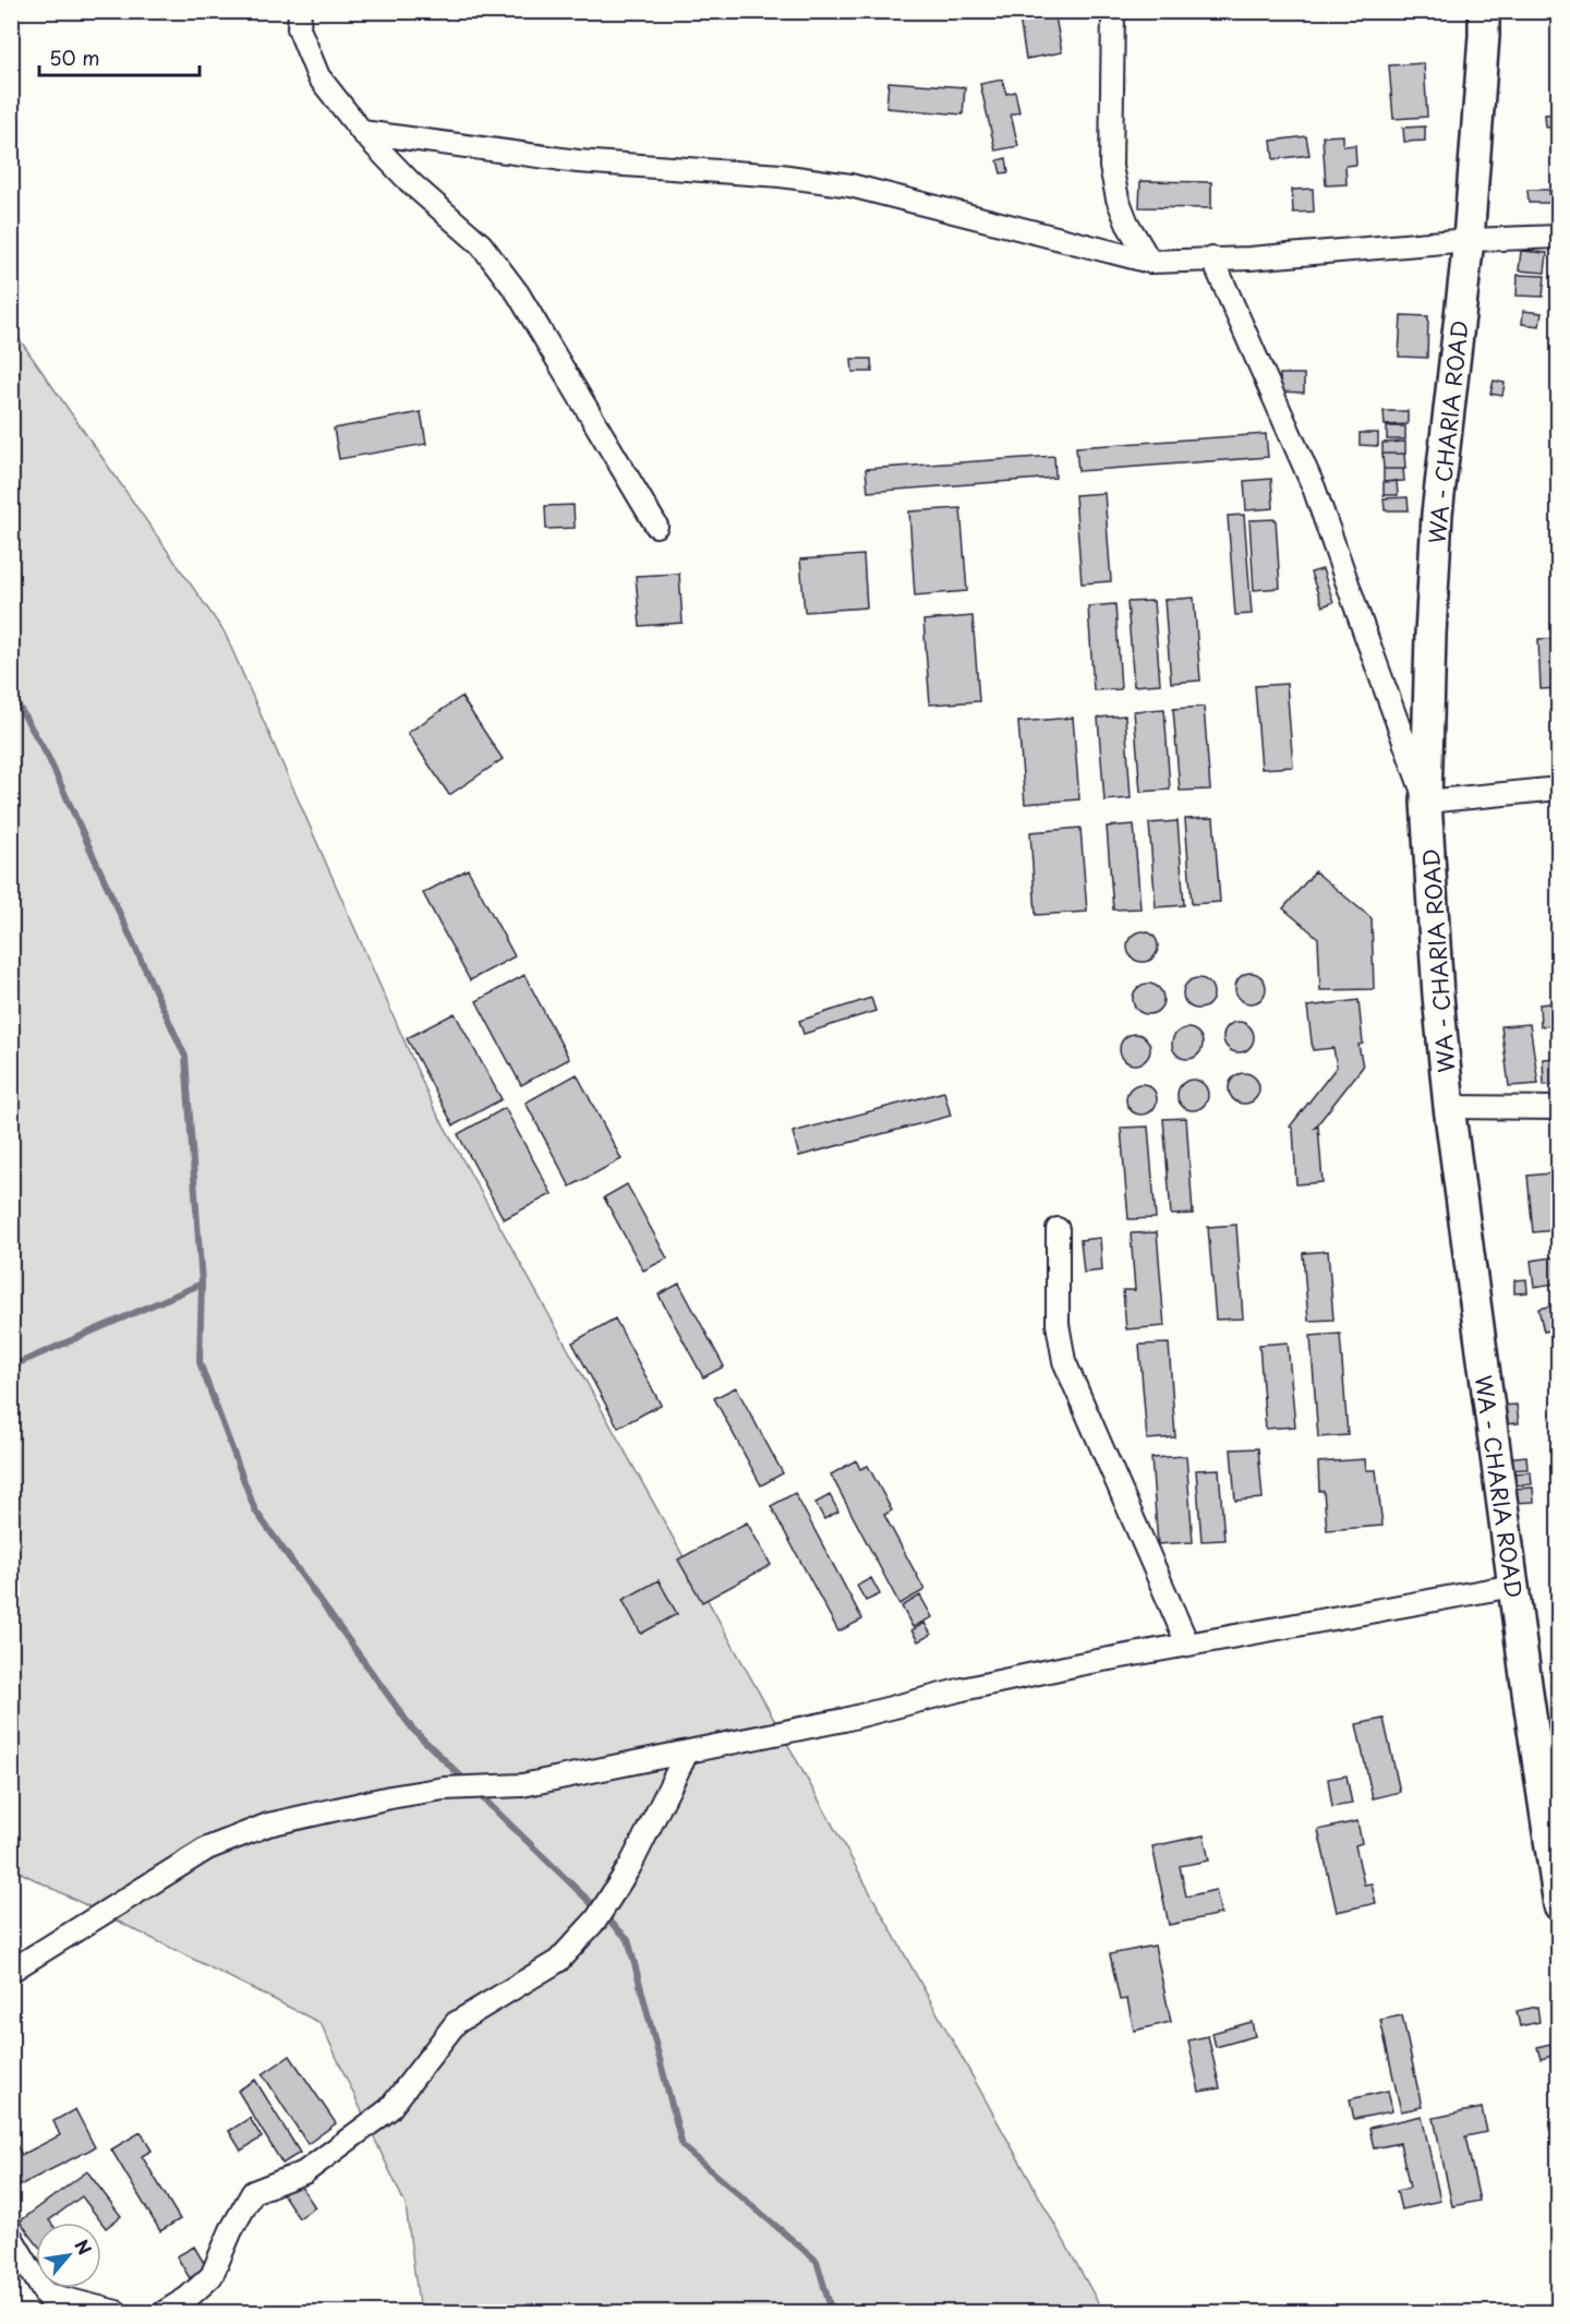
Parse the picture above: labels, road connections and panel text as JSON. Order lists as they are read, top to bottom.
{
  "streets": {
    "street": ["WA - CHARIA ROAD"]
  },
  "scale_bar": "50 m",
  "north": "top right"
}
